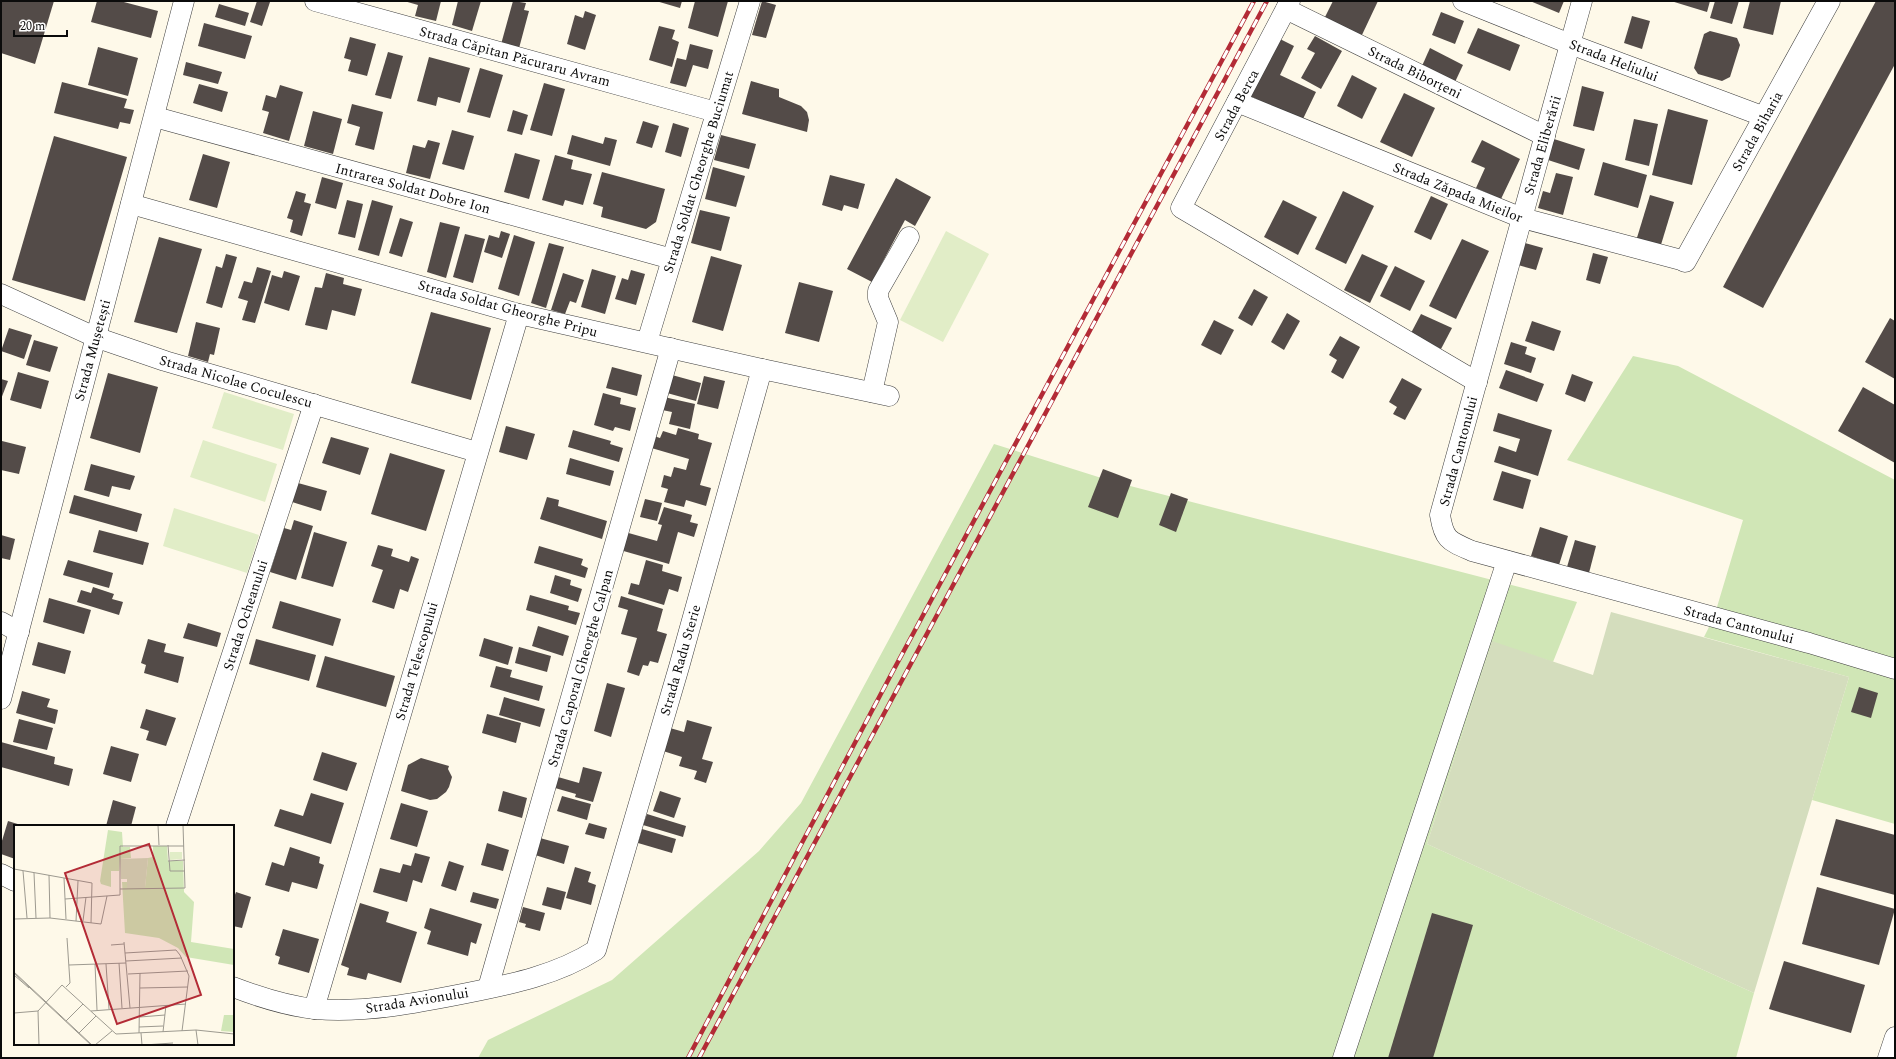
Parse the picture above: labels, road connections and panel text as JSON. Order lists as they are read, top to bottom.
{
  "streets": {
    "street": [
      "Strada Căpitan Păcuraru Avram",
      "Strada Heliului",
      "Strada Biborțeni",
      "Strada Berca",
      "Strada Biharia",
      "Strada Eliberării",
      "Strada Soldat Gheorghe Buciumat",
      "Intrarea Soldat Dobre Ion",
      "Strada Zăpada Mieilor",
      "Strada Soldat Gheorghe Pripu",
      "Strada Mușetești",
      "Strada Nicolae Coculescu",
      "Strada Cantonului",
      "Strada Ocheanului",
      "Strada Radu Sterie",
      "Strada Telescopului",
      "Strada Caporal Gheorghe Calpan",
      "Strada Avionului"
    ]
  },
  "crossings": [
    ["Strada Căpitan Păcuraru Avram", "Strada Soldat Gheorghe Buciumat"],
    ["Strada Heliului", "Strada Biharia"],
    ["Strada Heliului", "Strada Eliberării"],
    ["Strada Biborțeni", "Strada Berca"],
    ["Strada Biborțeni", "Strada Eliberării"],
    ["Strada Berca", "Strada Zăpada Mieilor"],
    ["Strada Berca", "Strada Cantonului"],
    ["Strada Biharia", "Strada Zăpada Mieilor"],
    ["Strada Eliberării", "Strada Zăpada Mieilor"],
    ["Strada Eliberării", "Strada Cantonului"],
    ["Strada Soldat Gheorghe Buciumat", "Intrarea Soldat Dobre Ion"],
    ["Strada Soldat Gheorghe Buciumat", "Strada Soldat Gheorghe Pripu"],
    ["Intrarea Soldat Dobre Ion", "Strada Mușetești"],
    ["Strada Soldat Gheorghe Pripu", "Strada Mușetești"],
    ["Strada Soldat Gheorghe Pripu", "Strada Radu Sterie"],
    ["Strada Soldat Gheorghe Pripu", "Strada Telescopului"],
    ["Strada Soldat Gheorghe Pripu", "Strada Caporal Gheorghe Calpan"],
    ["Strada Mușetești", "Strada Nicolae Coculescu"],
    ["Strada Nicolae Coculescu", "Strada Ocheanului"],
    ["Strada Nicolae Coculescu", "Strada Telescopului"],
    ["Strada Radu Sterie", "Strada Avionului"],
    ["Strada Telescopului", "Strada Avionului"],
    ["Strada Caporal Gheorghe Calpan", "Strada Avionului"]
  ],
  "scale_bar": "20 m"
}
